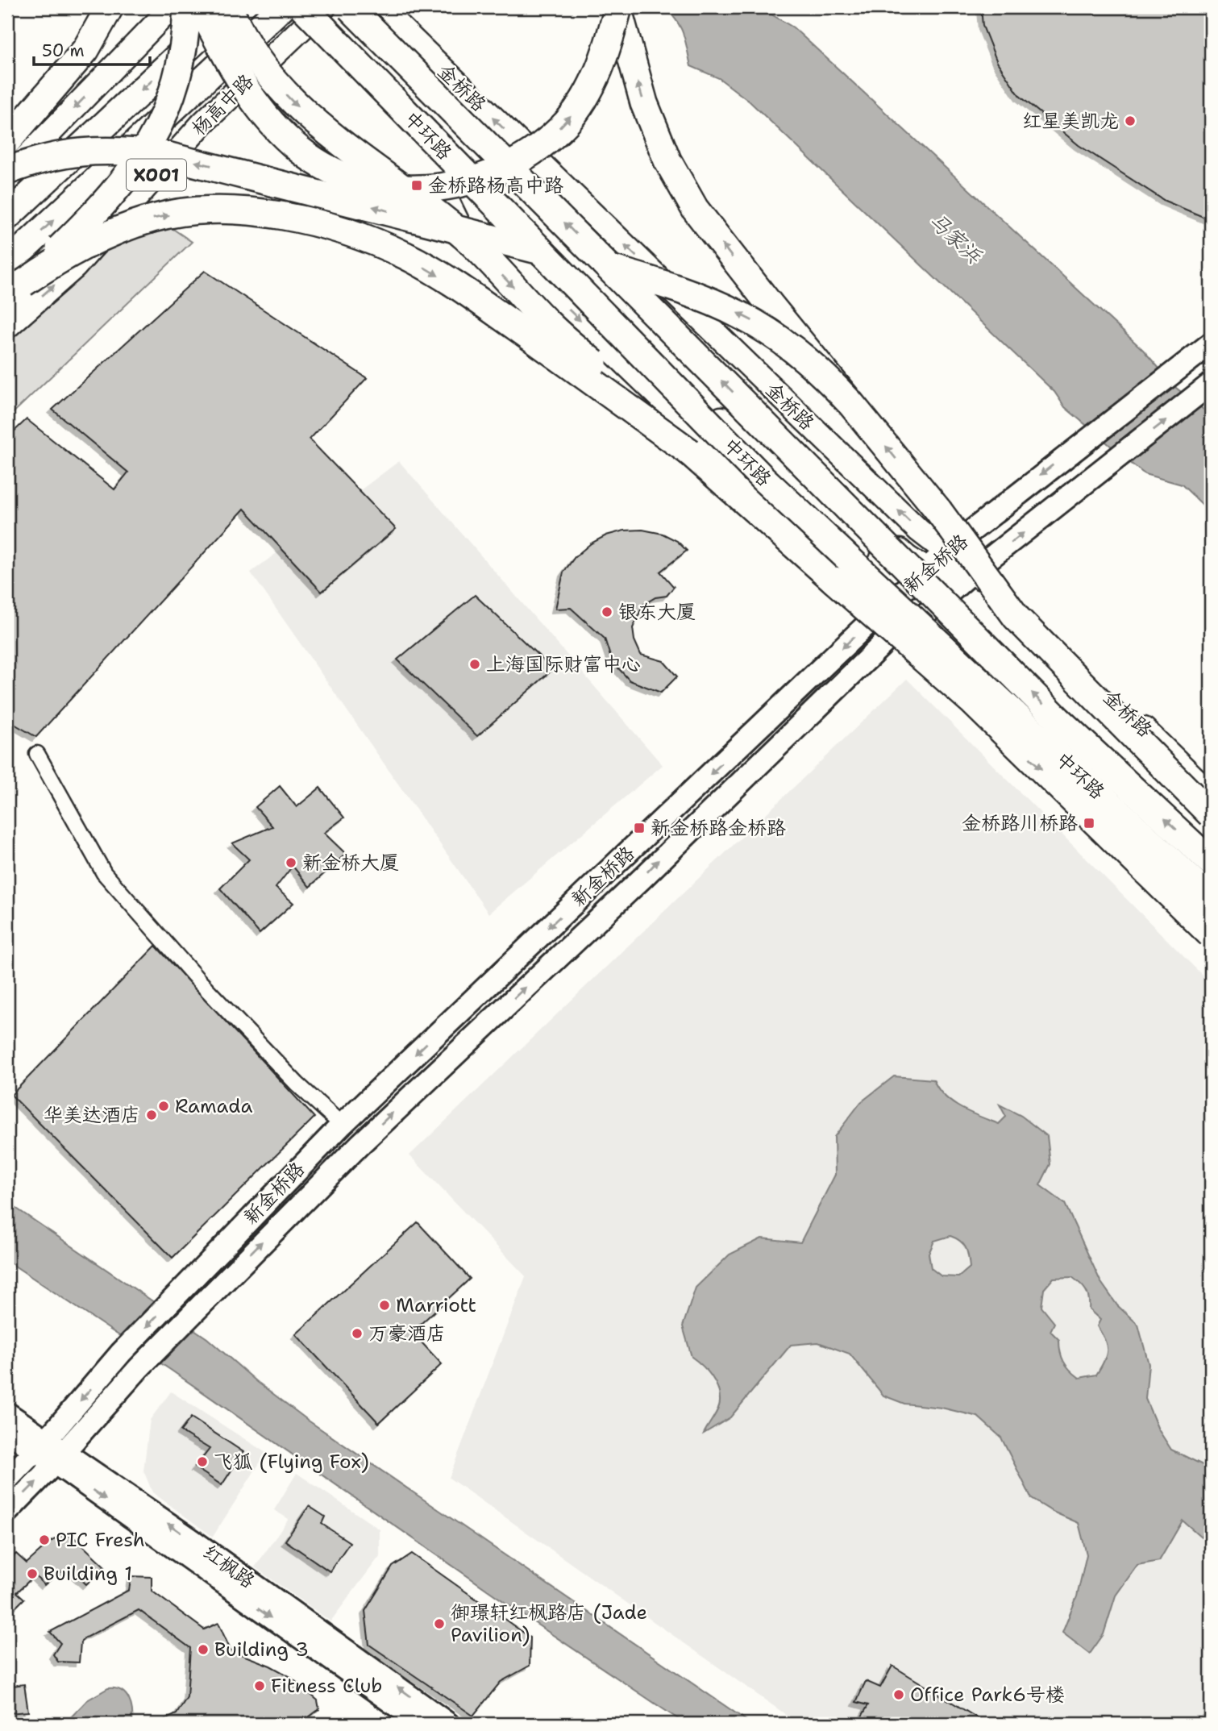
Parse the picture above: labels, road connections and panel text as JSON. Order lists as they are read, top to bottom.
{
  "streets": {
    "highway": ["杨高中路", "中环路", "X001"],
    "main road": ["金桥路"],
    "street": ["新金桥路", "红枫路"]
  },
  "crossings": [
    ["金桥路", "新金桥路"],
    ["杨高中路", "中环路"],
    ["新金桥路", "红枫路"]
  ],
  "water": ["马家浜"],
  "places": {
    "other": [
      "红星美凯龙",
      "银东大厦",
      "上海国际财富中心",
      "新金桥大厦",
      "Ramada",
      "华美达酒店",
      "Marriott",
      "万豪酒店",
      "飞狐 (Flying Fox)",
      "PIC Fresh",
      "Building 1",
      "御璟轩红枫路店 (Jade Pavilion)",
      "Building 3",
      "Fitness Club",
      "Office Park6号楼"
    ],
    "transit": ["金桥路杨高中路", "金桥路川桥路", "新金桥路金桥路"]
  },
  "scale_bar": "50 m"
}
